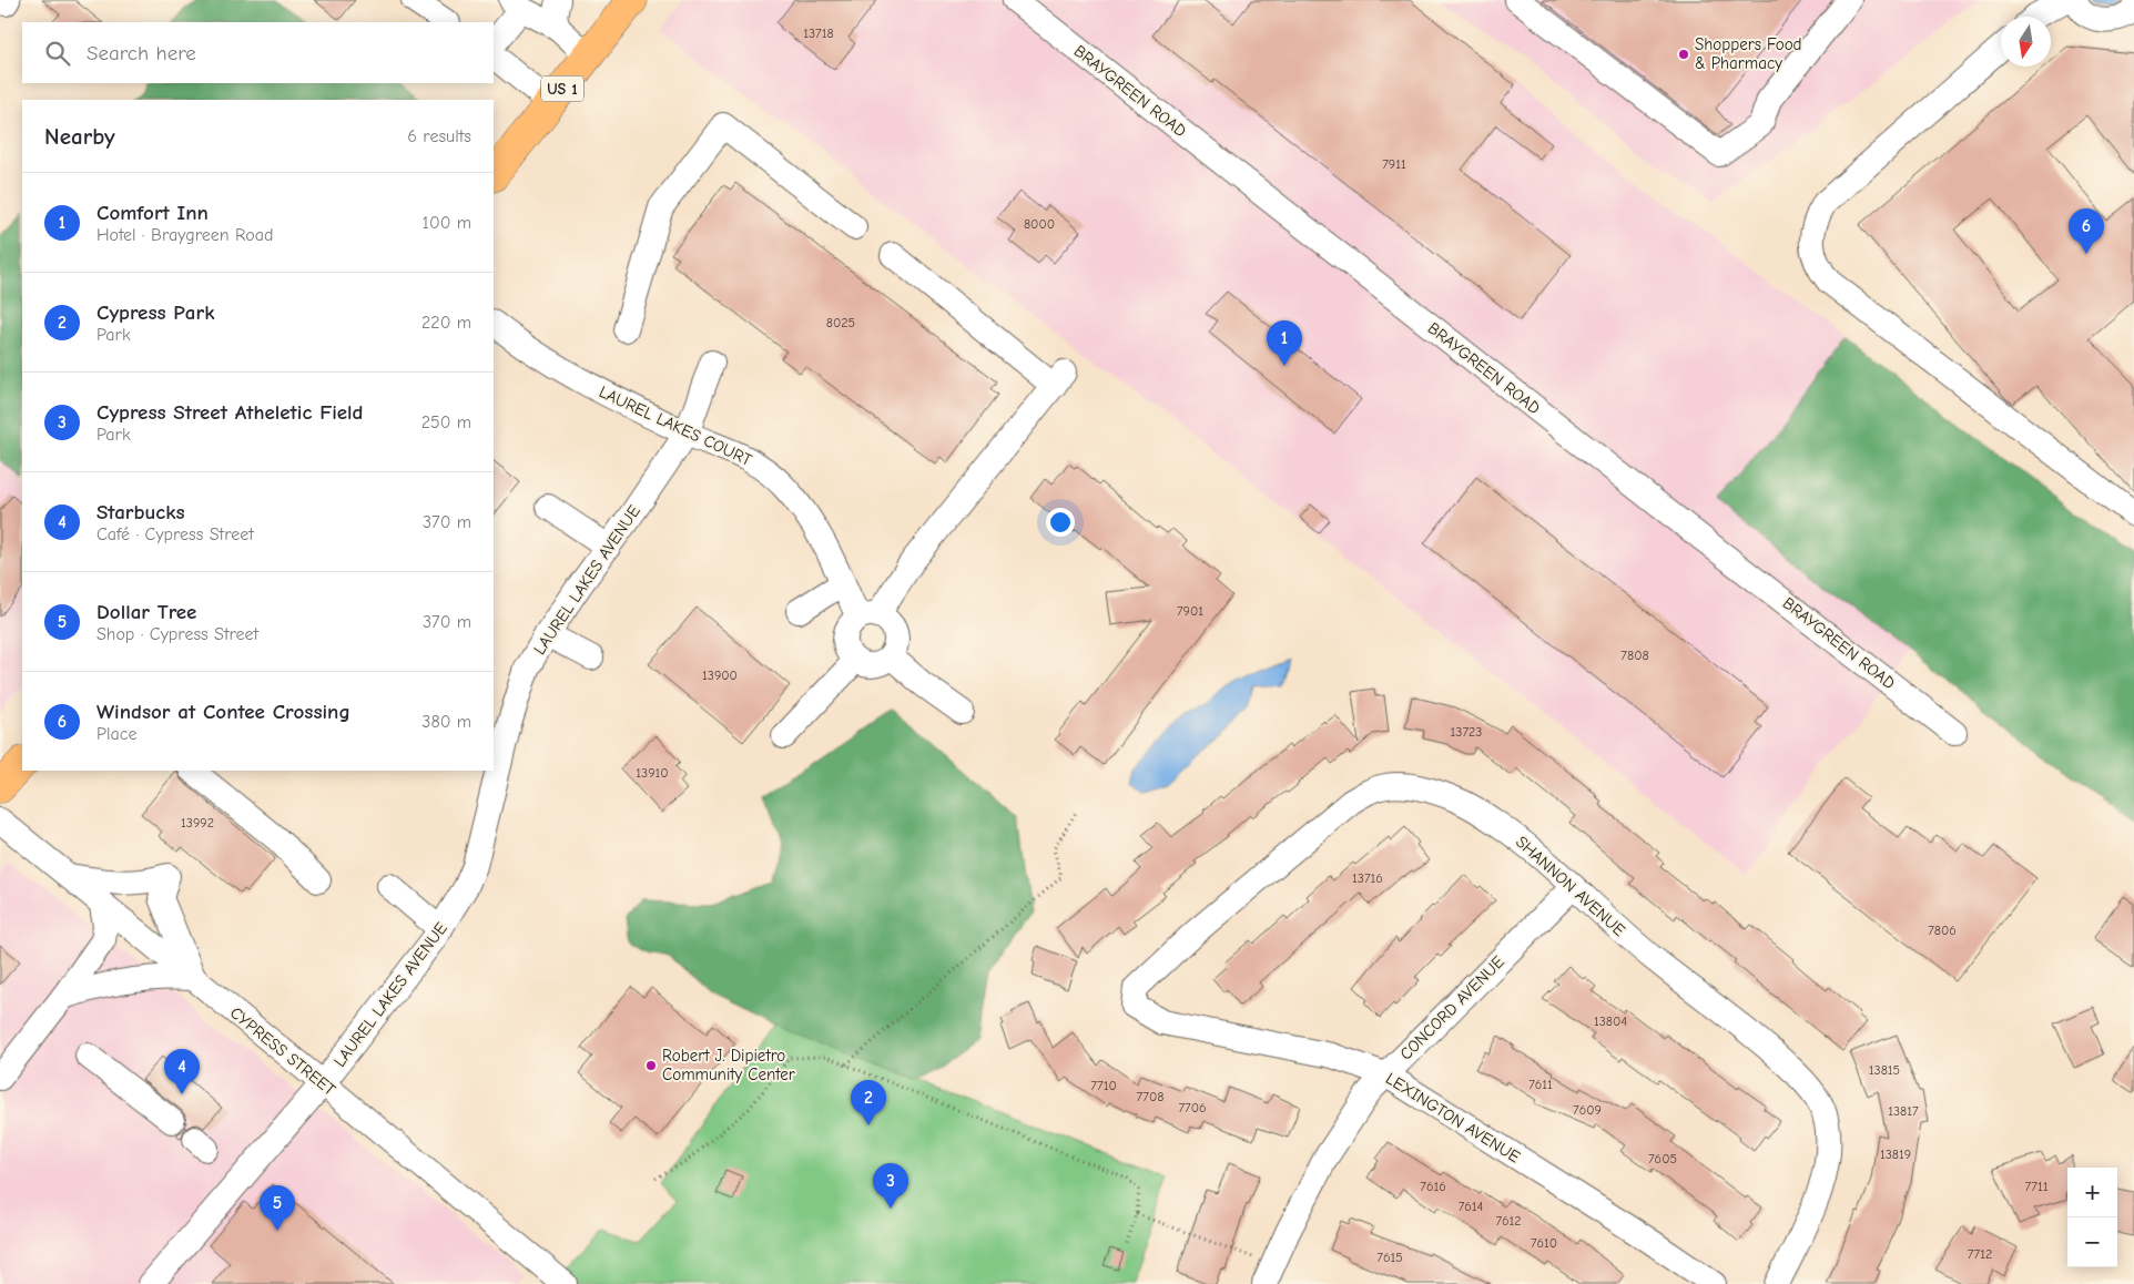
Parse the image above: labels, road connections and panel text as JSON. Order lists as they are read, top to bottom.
{
  "streets": {
    "main road": ["US 1"],
    "street": [
      "BRAYGREEN ROAD",
      "LAUREL LAKES COURT",
      "LAUREL LAKES AVENUE",
      "SHANNON AVENUE",
      "CONCORD AVENUE",
      "CYPRESS STREET",
      "LEXINGTON AVENUE"
    ]
  },
  "crossings": [
    ["LAUREL LAKES COURT", "LAUREL LAKES AVENUE"],
    ["LAUREL LAKES AVENUE", "CYPRESS STREET"],
    ["SHANNON AVENUE", "CONCORD AVENUE"],
    ["SHANNON AVENUE", "LEXINGTON AVENUE"],
    ["CONCORD AVENUE", "LEXINGTON AVENUE"]
  ],
  "places": ["Shoppers Food & Pharmacy", "Robert J. Dipietro Community Center"],
  "house_numbers": [
    "13718",
    "7911",
    "8000",
    "8025",
    "7901",
    "7808",
    "13900",
    "13723",
    "13910",
    "13992",
    "13716",
    "7806",
    "13804",
    "13815",
    "7611",
    "7710",
    "7708",
    "7706",
    "7609",
    "13817",
    "13819",
    "7605",
    "7616",
    "7711",
    "7614",
    "7612",
    "7610",
    "7712",
    "7615"
  ],
  "north": "bottom",
  "page": {
    "search": "Search here",
    "heading": ["Nearby", "6 results"],
    "list": [
      {
        "mark": "1",
        "name": "Comfort Inn",
        "note": "Hotel · Braygreen Road",
        "value": "100 m"
      },
      {
        "mark": "2",
        "name": "Cypress Park",
        "note": "Park",
        "value": "220 m"
      },
      {
        "mark": "3",
        "name": "Cypress Street Atheletic Field",
        "note": "Park",
        "value": "250 m"
      },
      {
        "mark": "4",
        "name": "Starbucks",
        "note": "Café · Cypress Street",
        "value": "370 m"
      },
      {
        "mark": "5",
        "name": "Dollar Tree",
        "note": "Shop · Cypress Street",
        "value": "370 m"
      },
      {
        "mark": "6",
        "name": "Windsor at Contee Crossing",
        "note": "Place",
        "value": "380 m"
      }
    ],
    "pins": [
      "6",
      "1",
      "4",
      "2",
      "3",
      "5"
    ],
    "map_buttons": ["+", "−"]
  }
}
